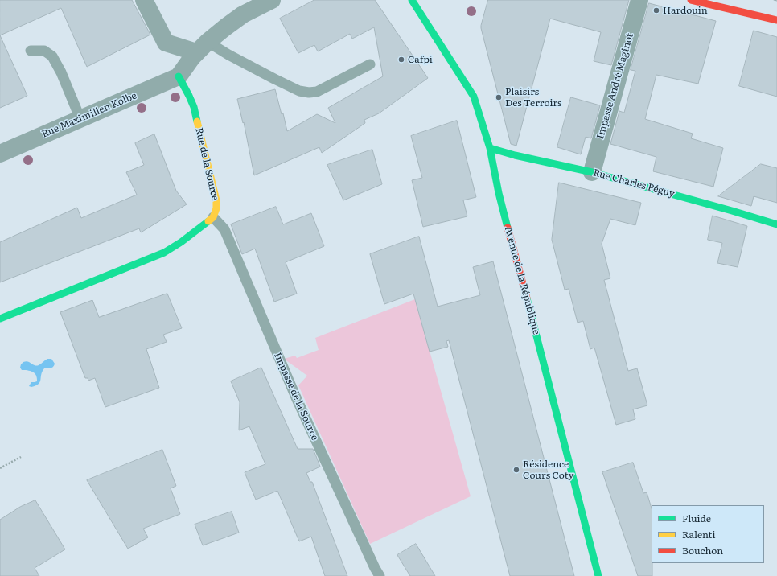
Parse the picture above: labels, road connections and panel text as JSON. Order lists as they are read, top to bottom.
{
  "streets": {
    "street": [
      "Impasse André Maginot",
      "Rue Maximilien Kolbe",
      "Rue de la Source",
      "Rue Charles Péguy",
      "Avenue de la République"
    ],
    "lane": ["Impasse de la Source"]
  },
  "crossings": [
    ["Impasse André Maginot", "Rue Charles Péguy"],
    ["Rue Maximilien Kolbe", "Rue de la Source"],
    ["Rue de la Source", "Impasse de la Source"],
    ["Rue Charles Péguy", "Avenue de la République"]
  ],
  "places": [
    "Hardouin",
    "Cafpi",
    "Plaisirs Des Terroirs",
    "Résidence Cours Coty"
  ],
  "legend": ["Fluide", "Ralenti", "Bouchon"]
}
